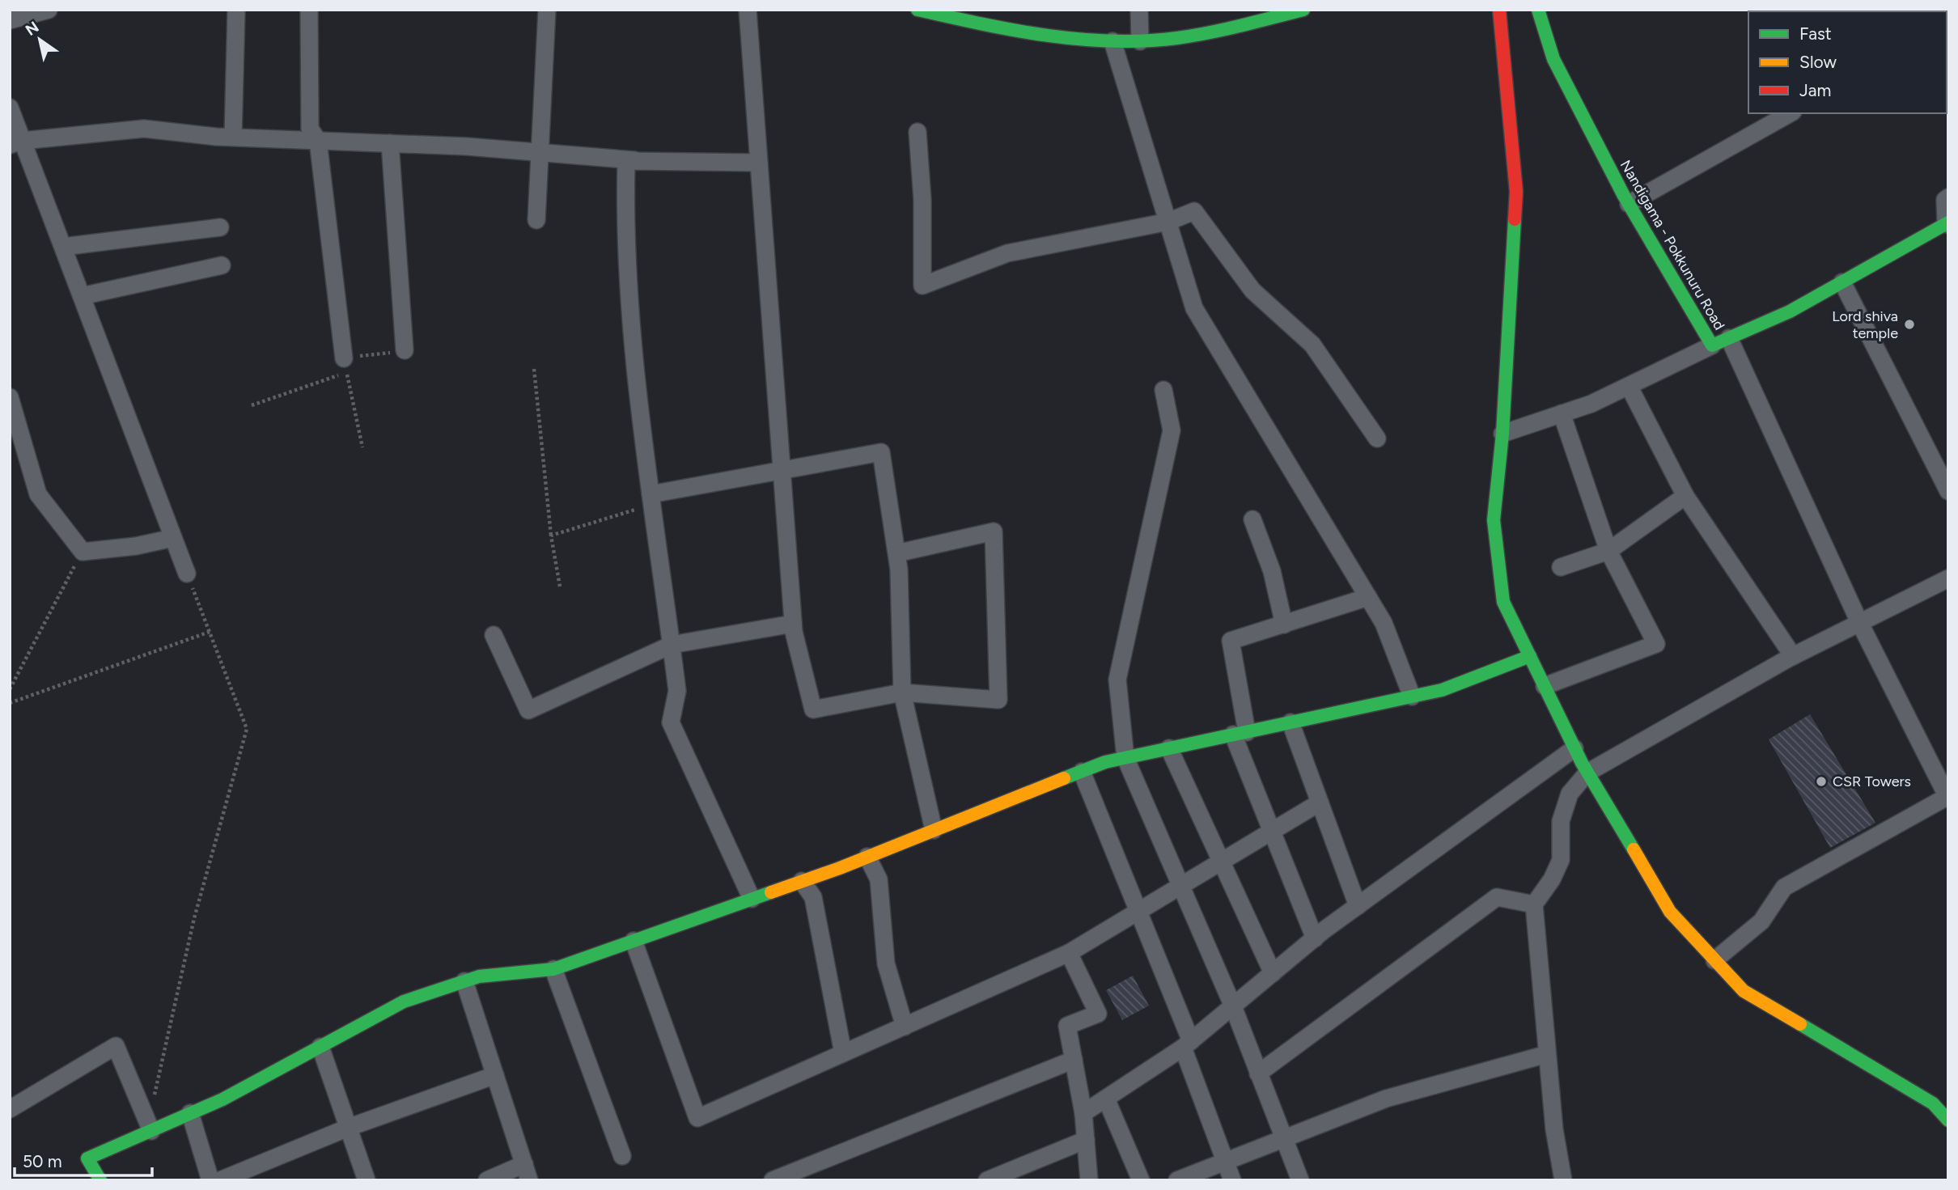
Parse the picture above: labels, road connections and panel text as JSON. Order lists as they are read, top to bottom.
{
  "streets": {
    "street": ["Nandigama - Pokkunuru Road"]
  },
  "places": ["Lord shiva temple", "CSR Towers"],
  "legend": ["Fast", "Slow", "Jam"],
  "scale_bar": "50 m",
  "north": "top left"
}
